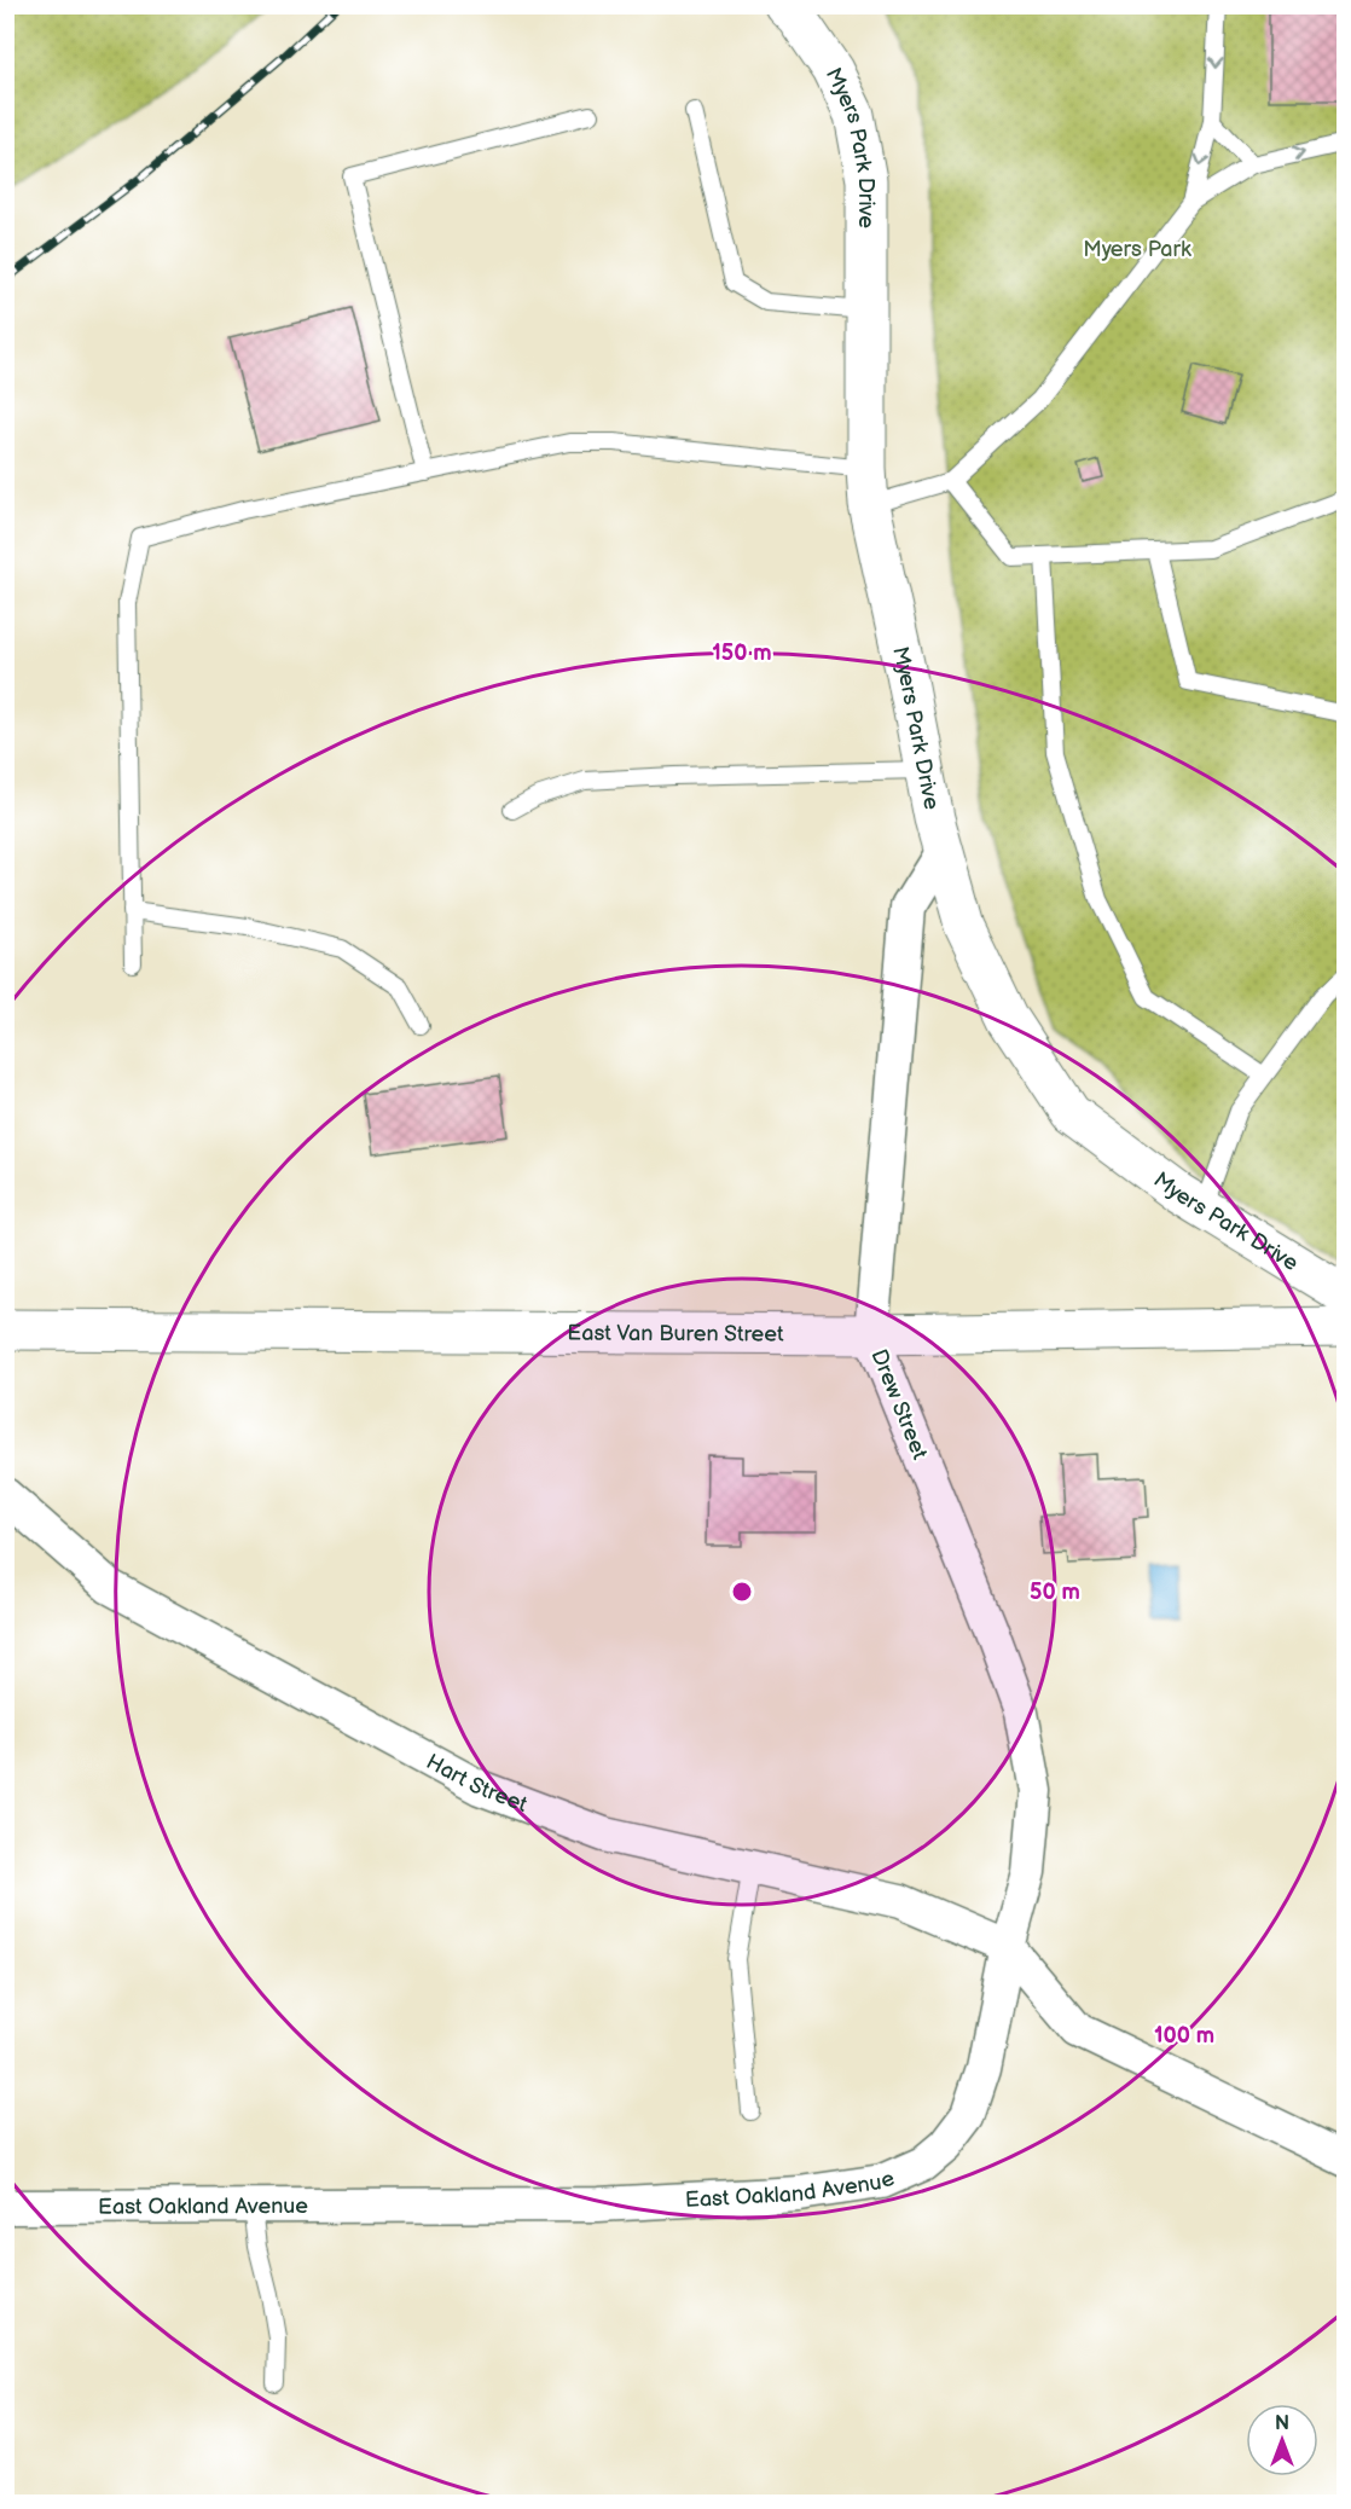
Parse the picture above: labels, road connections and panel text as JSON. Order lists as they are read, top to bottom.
{
  "streets": {
    "street": [
      "Myers Park Drive",
      "East Van Buren Street",
      "Drew Street",
      "Hart Street",
      "East Oakland Avenue"
    ]
  },
  "crossings": [
    ["Myers Park Drive", "Drew Street"],
    ["East Van Buren Street", "Drew Street"],
    ["Drew Street", "Hart Street"],
    ["Drew Street", "East Oakland Avenue"],
    ["Hart Street", "East Oakland Avenue"]
  ],
  "parks": ["Myers Park"],
  "north": "top",
  "rings": ["150 m", "50 m", "100 m"]
}
